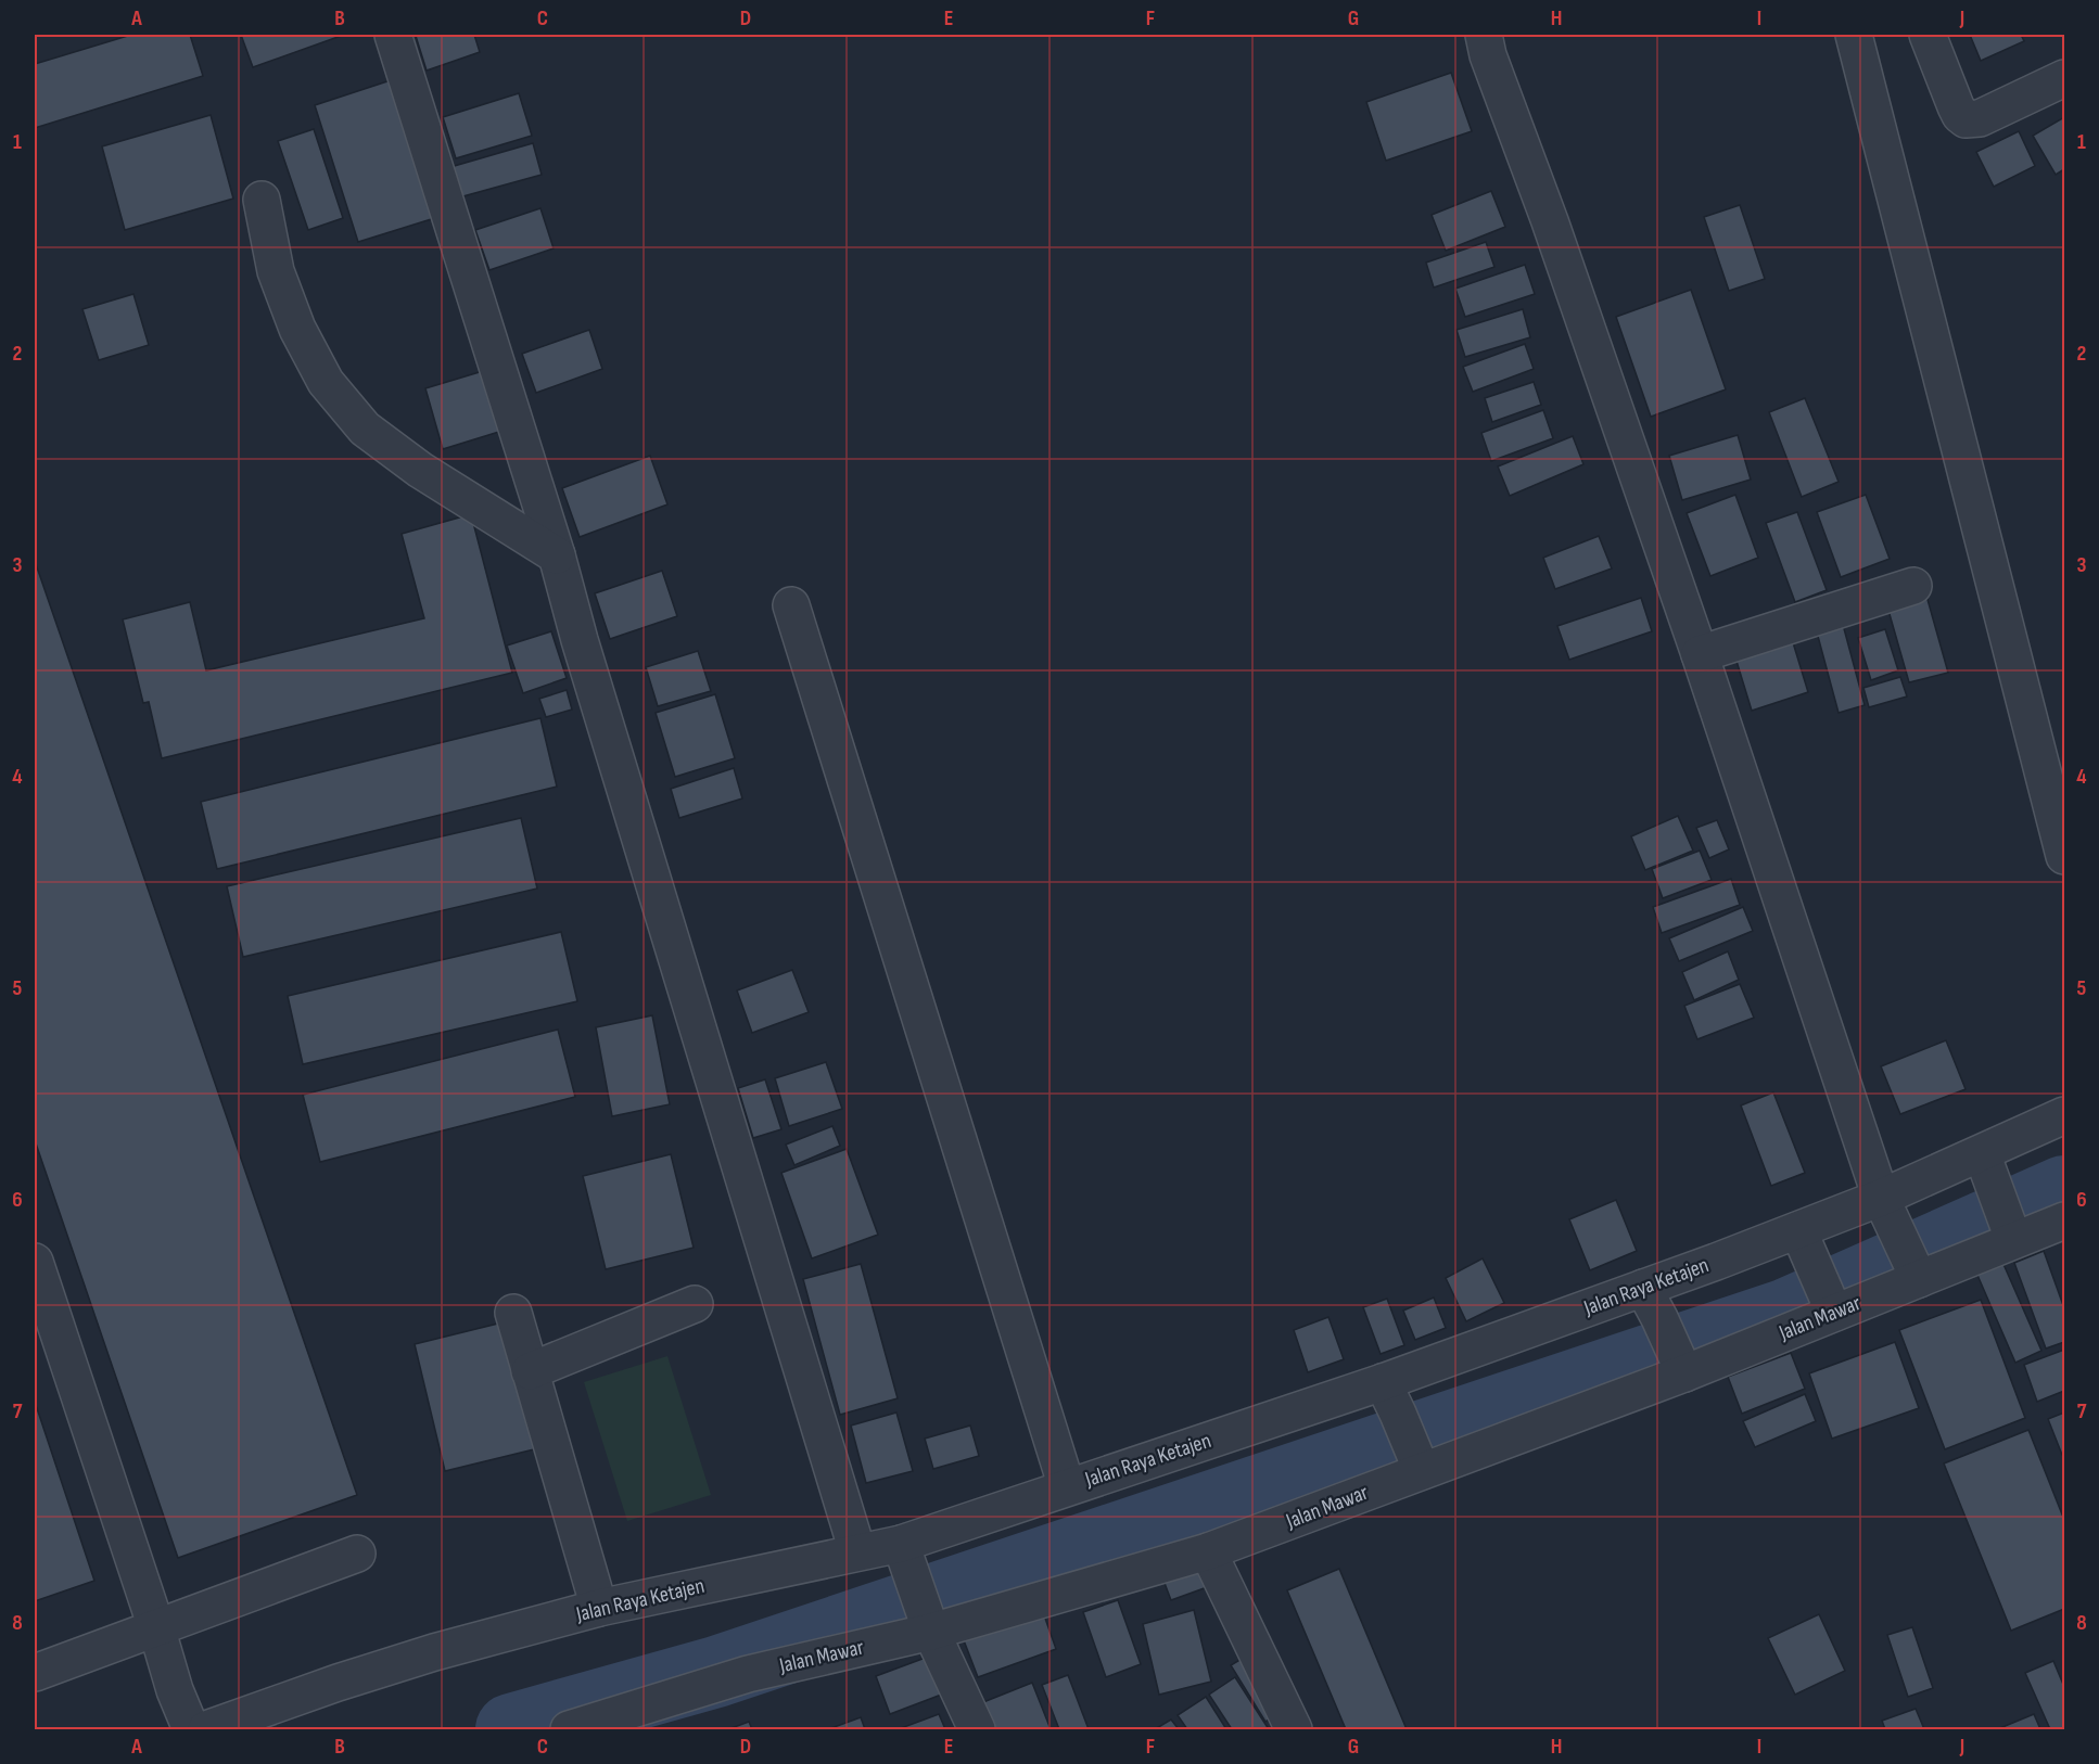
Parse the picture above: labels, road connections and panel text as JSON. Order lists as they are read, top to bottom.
{
  "streets": {
    "street": ["Jalan Raya Ketajen", "Jalan Mawar"]
  },
  "grid": {
    "columns": [
      "A",
      "B",
      "C",
      "D",
      "E",
      "F",
      "G",
      "H",
      "I",
      "J"
    ],
    "rows": [
      "1",
      "2",
      "3",
      "4",
      "5",
      "6",
      "7",
      "8"
    ]
  }
}
